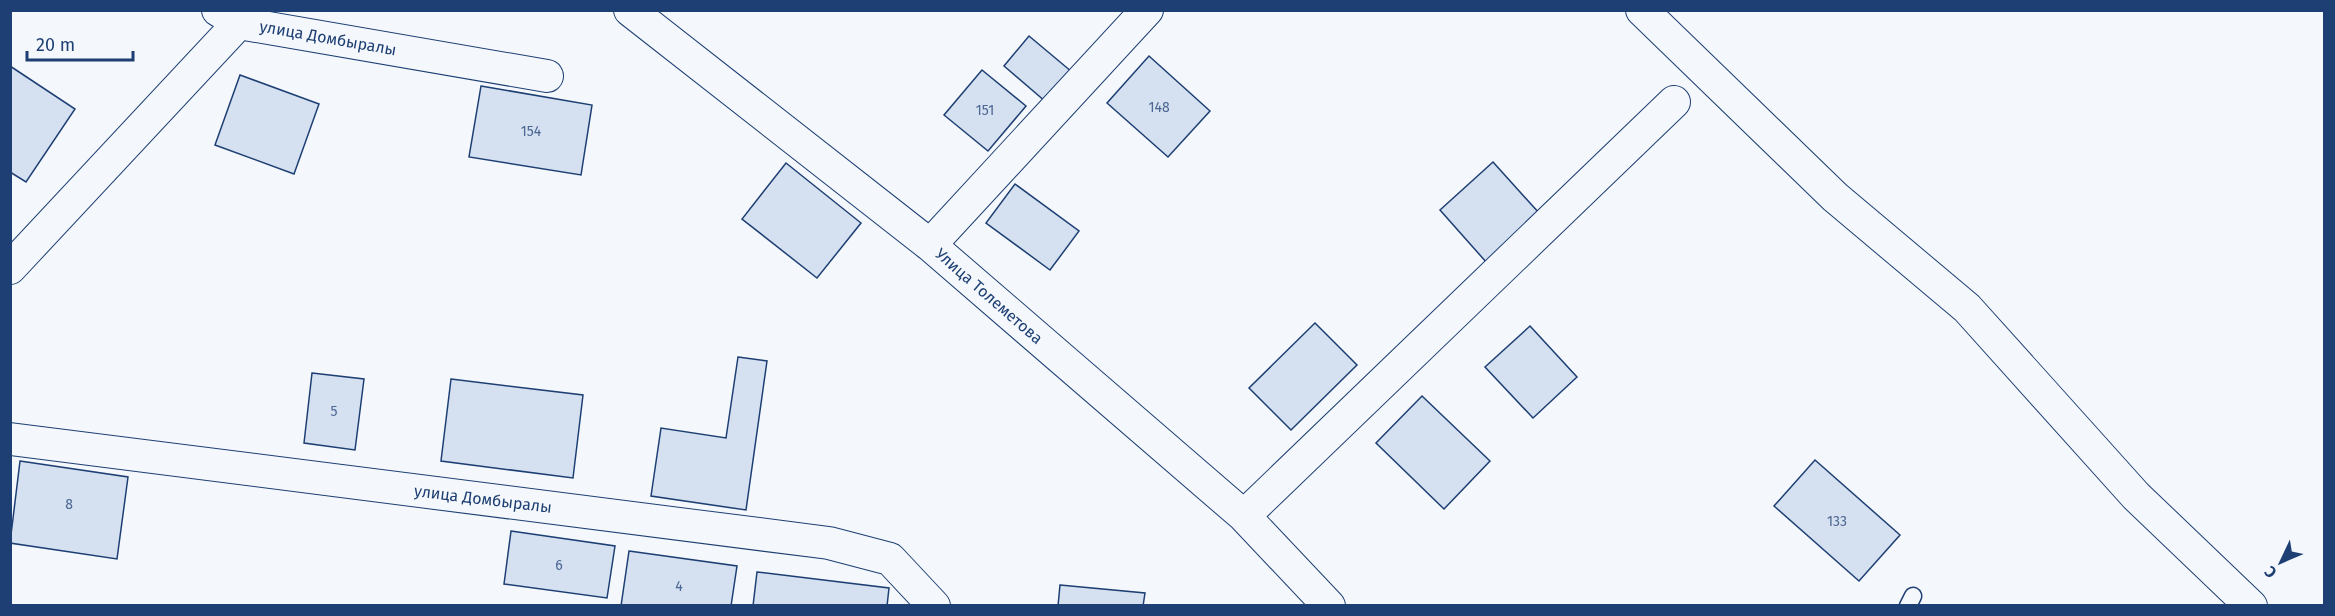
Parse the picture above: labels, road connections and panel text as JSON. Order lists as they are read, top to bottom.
{
  "streets": {
    "street": ["улица Домбыралы", "Улица Толеметова"]
  },
  "house_numbers": [
    "148",
    "151",
    "154",
    "5",
    "8",
    "133",
    "6",
    "4"
  ],
  "scale_bar": "20 m",
  "north": "bottom left"
}
